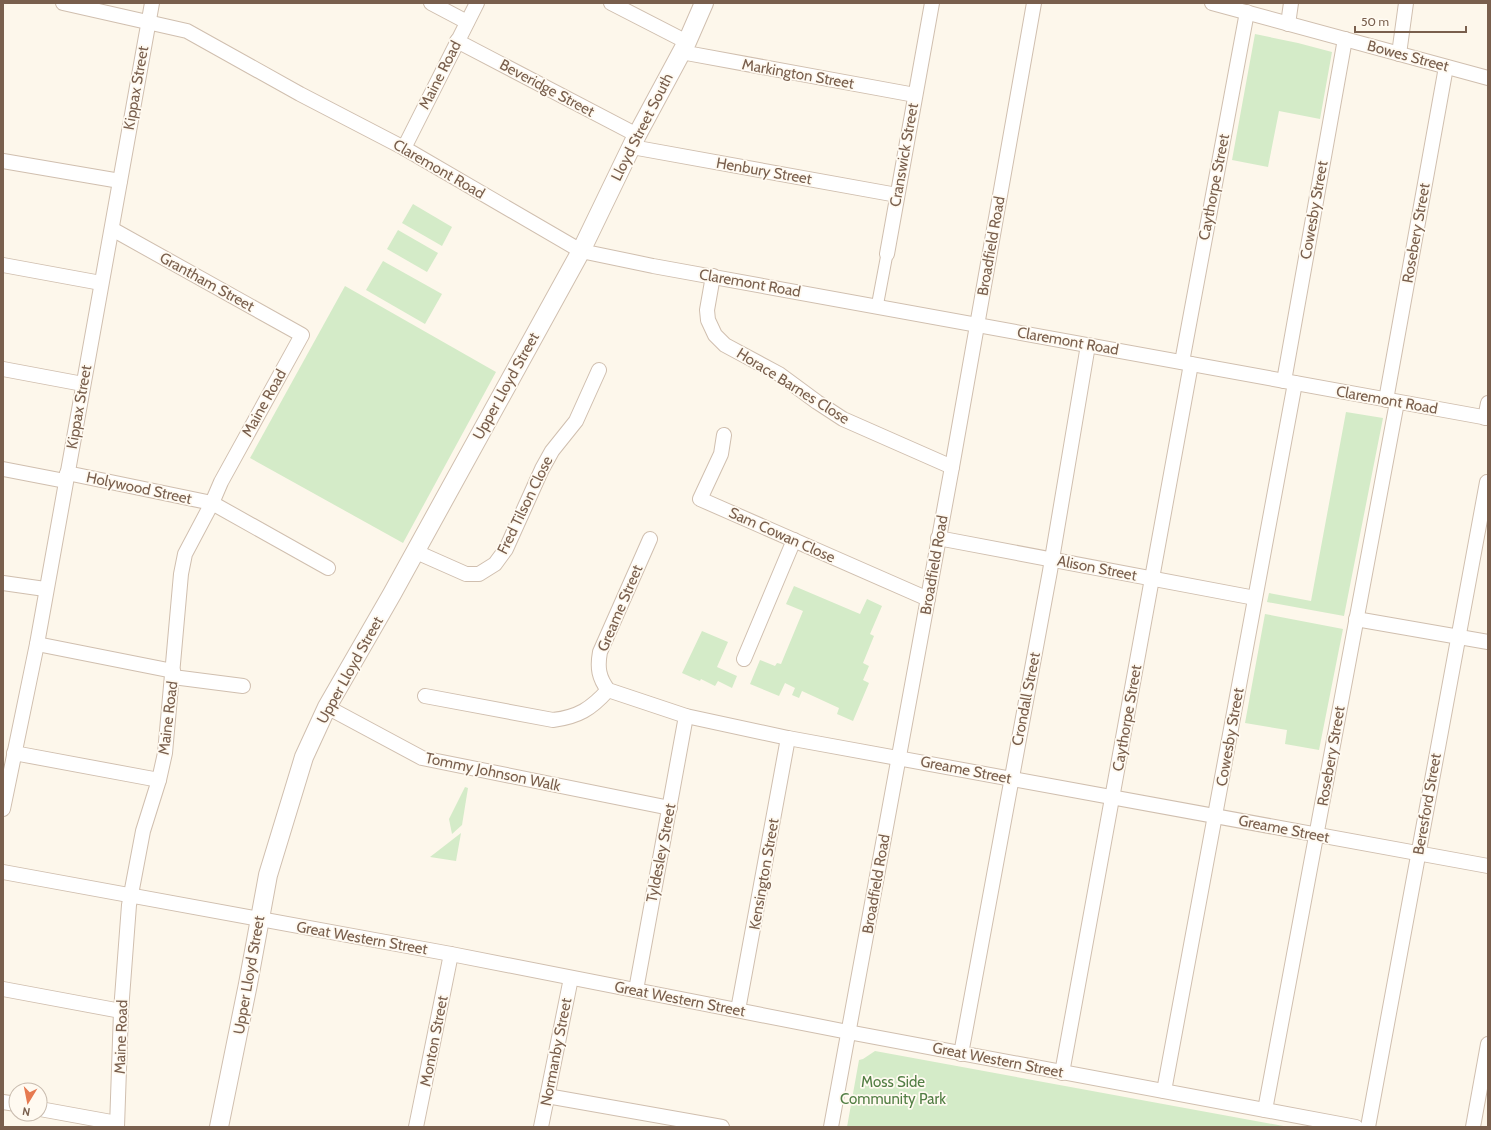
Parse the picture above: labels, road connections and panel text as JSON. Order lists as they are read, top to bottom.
{
  "streets": {
    "street": [
      "Bowes Street",
      "Markington Street",
      "Maine Road",
      "Kippax Street",
      "Beveridge Street",
      "Lloyd Street South",
      "Cranswick Street",
      "Claremont Road",
      "Henbury Street",
      "Caythorpe Street",
      "Cowesby Street",
      "Rosebery Street",
      "Broadfield Road",
      "Grantham Street",
      "Upper Lloyd Street",
      "Horace Barnes Close",
      "Holywood Street",
      "Fred Tilson Close",
      "Sam Cowan Close",
      "Alison Street",
      "Greame Street",
      "Crondall Street",
      "Tommy Johnson Walk",
      "Beresford Street",
      "Tyldesley Street",
      "Kensington Street",
      "Great Western Street",
      "Monton Street",
      "Normanby Street"
    ]
  },
  "crossings": [
    ["Bowes Street", "Caythorpe Street"],
    ["Bowes Street", "Cowesby Street"],
    ["Bowes Street", "Rosebery Street"],
    ["Markington Street", "Lloyd Street South"],
    ["Markington Street", "Cranswick Street"],
    ["Maine Road", "Beveridge Street"],
    ["Maine Road", "Claremont Road"],
    ["Maine Road", "Grantham Street"],
    ["Maine Road", "Holywood Street"],
    ["Maine Road", "Great Western Street"],
    ["Kippax Street", "Claremont Road"],
    ["Kippax Street", "Grantham Street"],
    ["Kippax Street", "Holywood Street"],
    ["Beveridge Street", "Lloyd Street South"],
    ["Beveridge Street", "Henbury Street"],
    ["Lloyd Street South", "Claremont Road"],
    ["Lloyd Street South", "Henbury Street"],
    ["Lloyd Street South", "Upper Lloyd Street"],
    ["Cranswick Street", "Claremont Road"],
    ["Cranswick Street", "Henbury Street"],
    ["Claremont Road", "Caythorpe Street"],
    ["Claremont Road", "Cowesby Street"],
    ["Claremont Road", "Rosebery Street"],
    ["Claremont Road", "Broadfield Road"],
    ["Claremont Road", "Upper Lloyd Street"],
    ["Claremont Road", "Horace Barnes Close"],
    ["Claremont Road", "Crondall Street"],
    ["Caythorpe Street", "Alison Street"],
    ["Caythorpe Street", "Greame Street"],
    ["Caythorpe Street", "Great Western Street"],
    ["Cowesby Street", "Alison Street"],
    ["Cowesby Street", "Greame Street"],
    ["Cowesby Street", "Great Western Street"],
    ["Rosebery Street", "Greame Street"],
    ["Rosebery Street", "Great Western Street"],
    ["Broadfield Road", "Horace Barnes Close"],
    ["Broadfield Road", "Sam Cowan Close"],
    ["Broadfield Road", "Alison Street"],
    ["Broadfield Road", "Greame Street"],
    ["Broadfield Road", "Great Western Street"],
    ["Upper Lloyd Street", "Fred Tilson Close"],
    ["Upper Lloyd Street", "Tommy Johnson Walk"],
    ["Upper Lloyd Street", "Great Western Street"],
    ["Alison Street", "Crondall Street"],
    ["Greame Street", "Crondall Street"],
    ["Greame Street", "Beresford Street"],
    ["Greame Street", "Tyldesley Street"],
    ["Greame Street", "Kensington Street"],
    ["Crondall Street", "Great Western Street"],
    ["Tommy Johnson Walk", "Tyldesley Street"],
    ["Tyldesley Street", "Great Western Street"],
    ["Kensington Street", "Great Western Street"],
    ["Great Western Street", "Monton Street"],
    ["Great Western Street", "Normanby Street"]
  ],
  "parks": ["Moss Side Community Park"],
  "scale_bar": "50 m",
  "north": "bottom"
}
